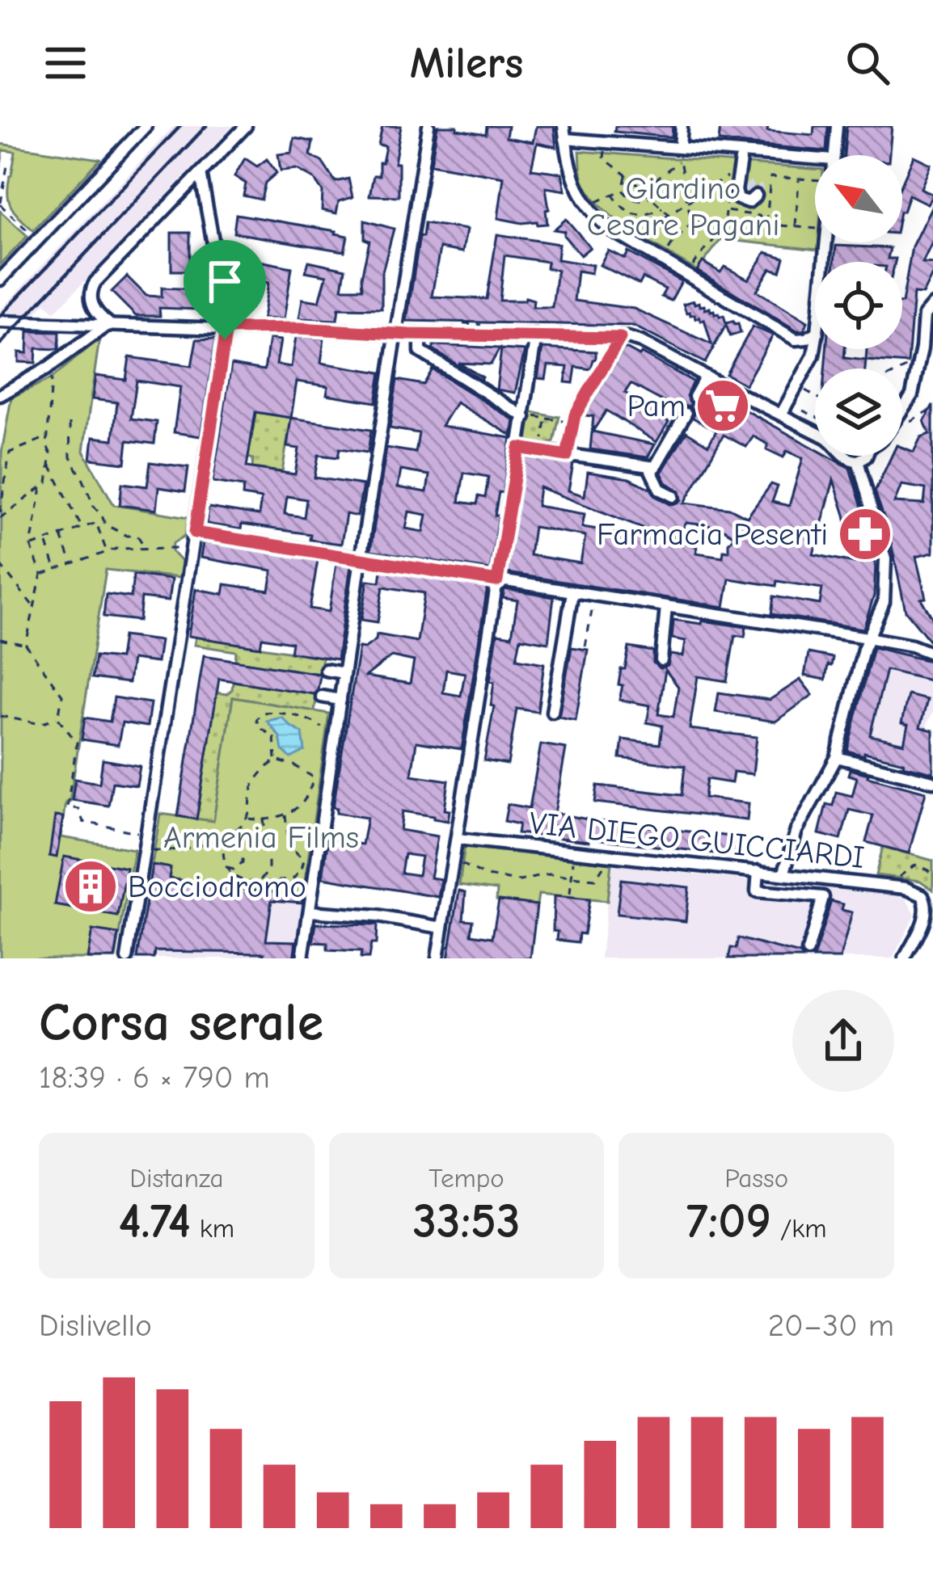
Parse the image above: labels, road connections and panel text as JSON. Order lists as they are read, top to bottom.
{
  "streets": {
    "street": ["VIA DIEGO GUICCIARDI"]
  },
  "parks": ["Giardino Cesare Pagani", "Armenia Films"],
  "places": {
    "supermarket": ["Pam"],
    "pharmacy": ["Farmacia Pesenti"],
    "building": ["Bocciodromo"]
  },
  "north": "top left",
  "page": {
    "header": "Milers",
    "heading": ["Corsa serale", "18:39 · 6 × 790 m"],
    "stats": [
      ["Distanza", "4.74 km"],
      ["Tempo", "33:53"],
      ["Passo", "7:09 /km"]
    ],
    "chart": ["Dislivello", "20–30 m"]
  }
}
